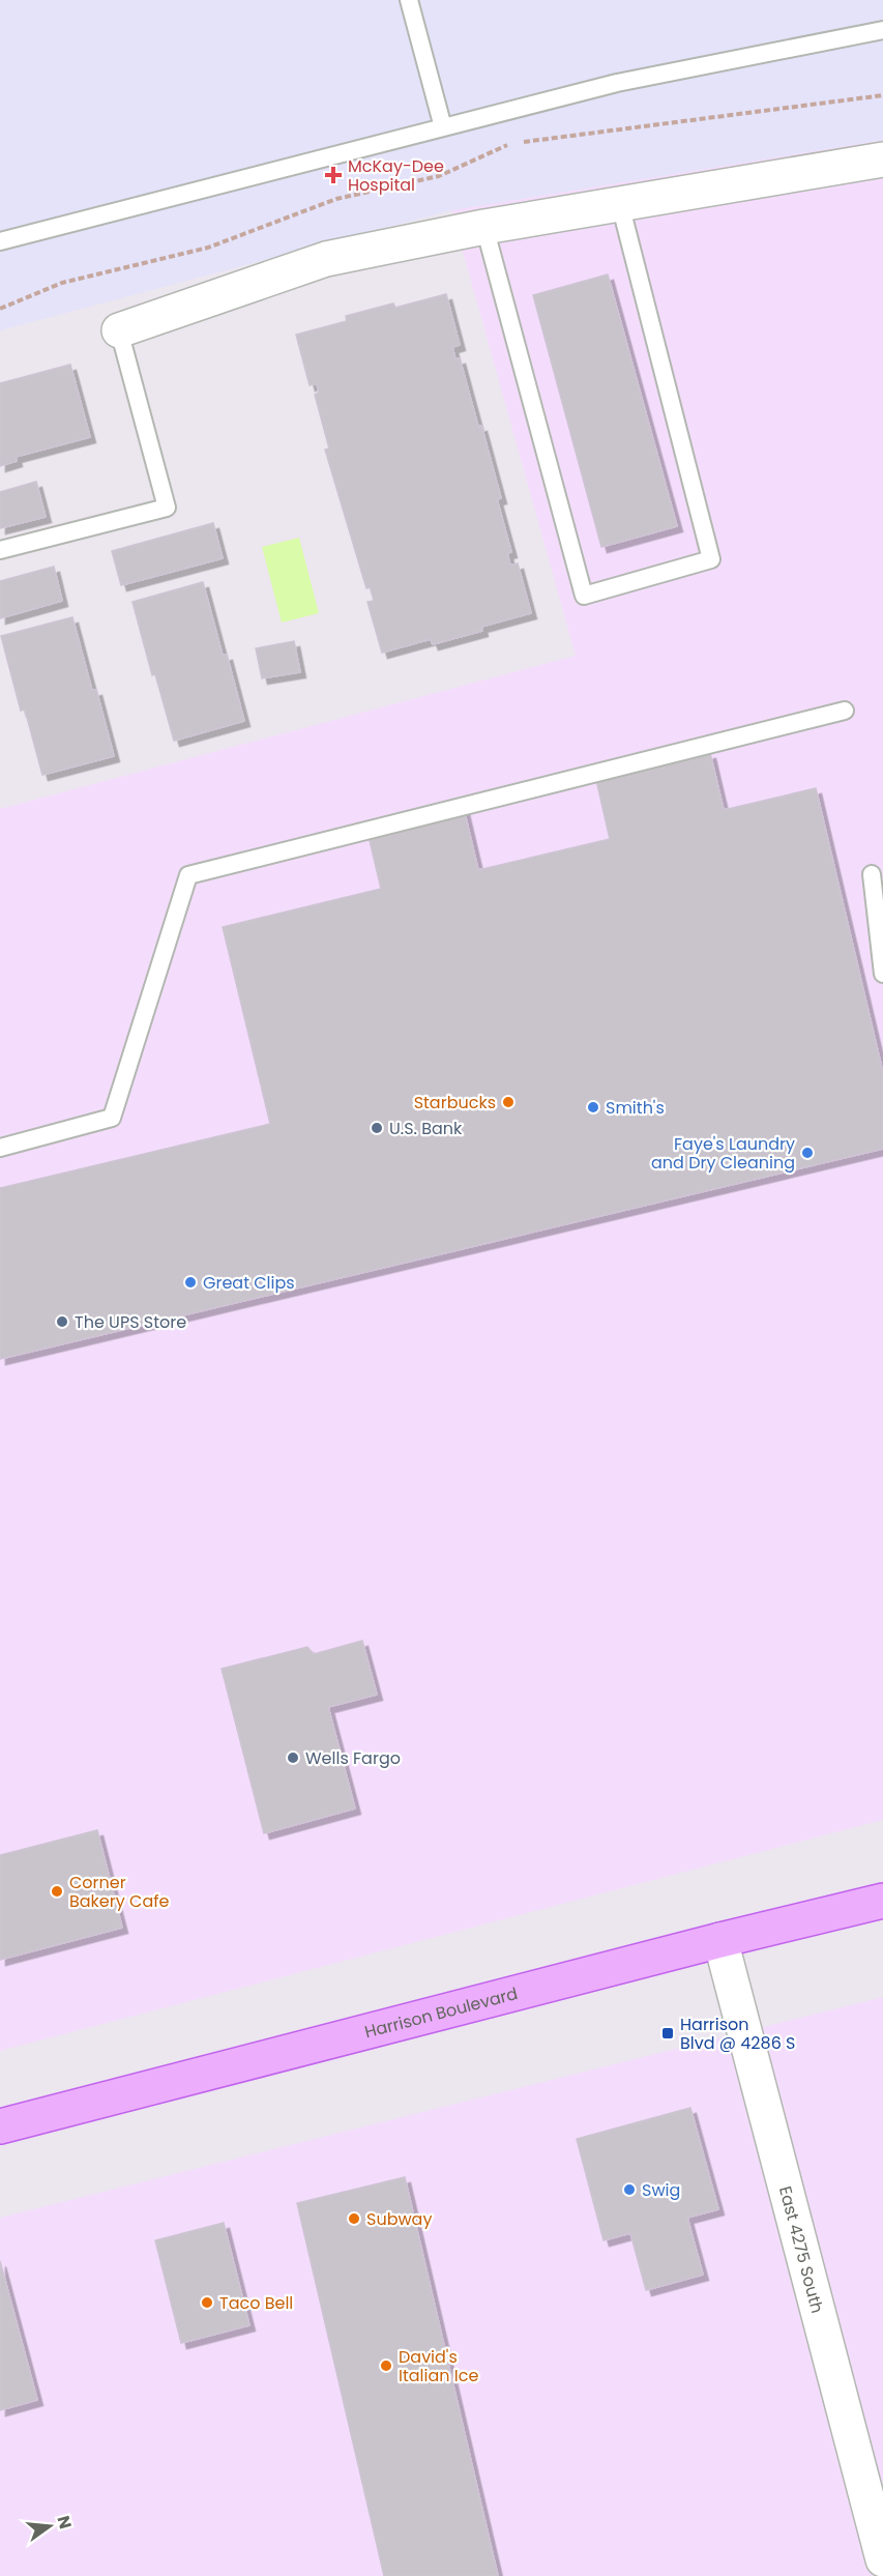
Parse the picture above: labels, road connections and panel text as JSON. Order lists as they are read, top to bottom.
{
  "streets": {
    "main road": ["Harrison Boulevard"],
    "street": ["East 4275 South"]
  },
  "crossings": [
    ["Harrison Boulevard", "East 4275 South"]
  ],
  "places": {
    "health": ["McKay-Dee Hospital"],
    "other": [
      "Starbucks",
      "Smith's",
      "U.S. Bank",
      "Faye's Laundry and Dry Cleaning",
      "Great Clips",
      "The UPS Store",
      "Wells Fargo",
      "Corner Bakery Cafe",
      "Swig",
      "Subway",
      "Taco Bell",
      "David's Italian Ice"
    ],
    "transit": ["Harrison Blvd @ 4286 S"]
  },
  "north": "right"
}
